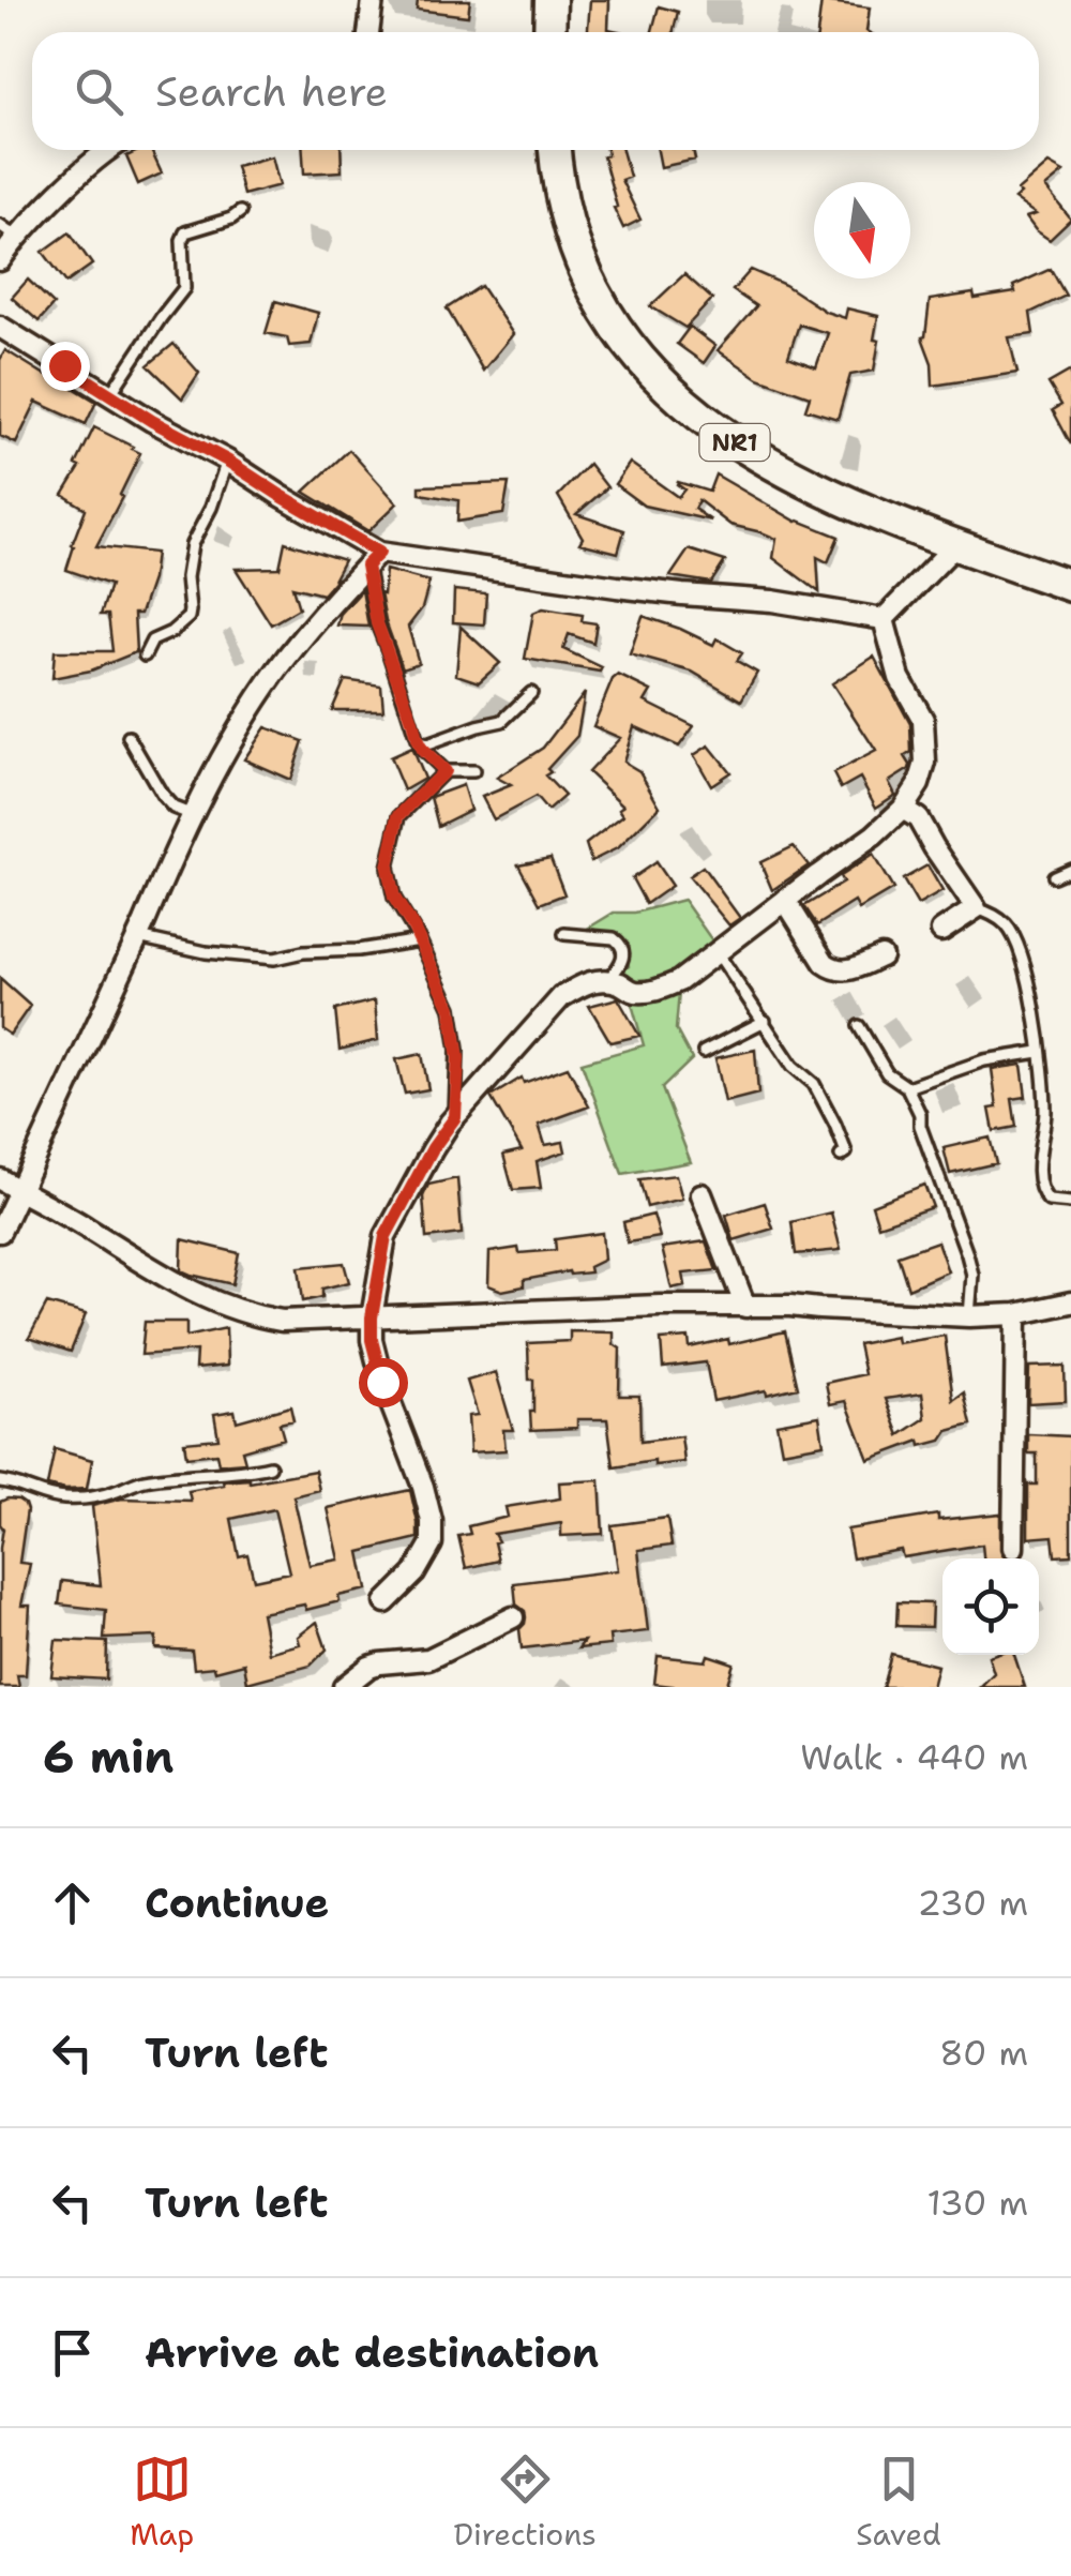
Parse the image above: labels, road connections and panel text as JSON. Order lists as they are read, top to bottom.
{
  "streets": {
    "highway": ["NR1"]
  },
  "north": "bottom",
  "page": {
    "search": "Search here",
    "heading": ["6 min", "Walk · 440 m"],
    "list": [
      ["Continue", "230 m"],
      ["Turn left", "80 m"],
      ["Turn left", "130 m"],
      "Arrive at destination"
    ],
    "nav": ["Map", "Directions", "Saved"]
  }
}
